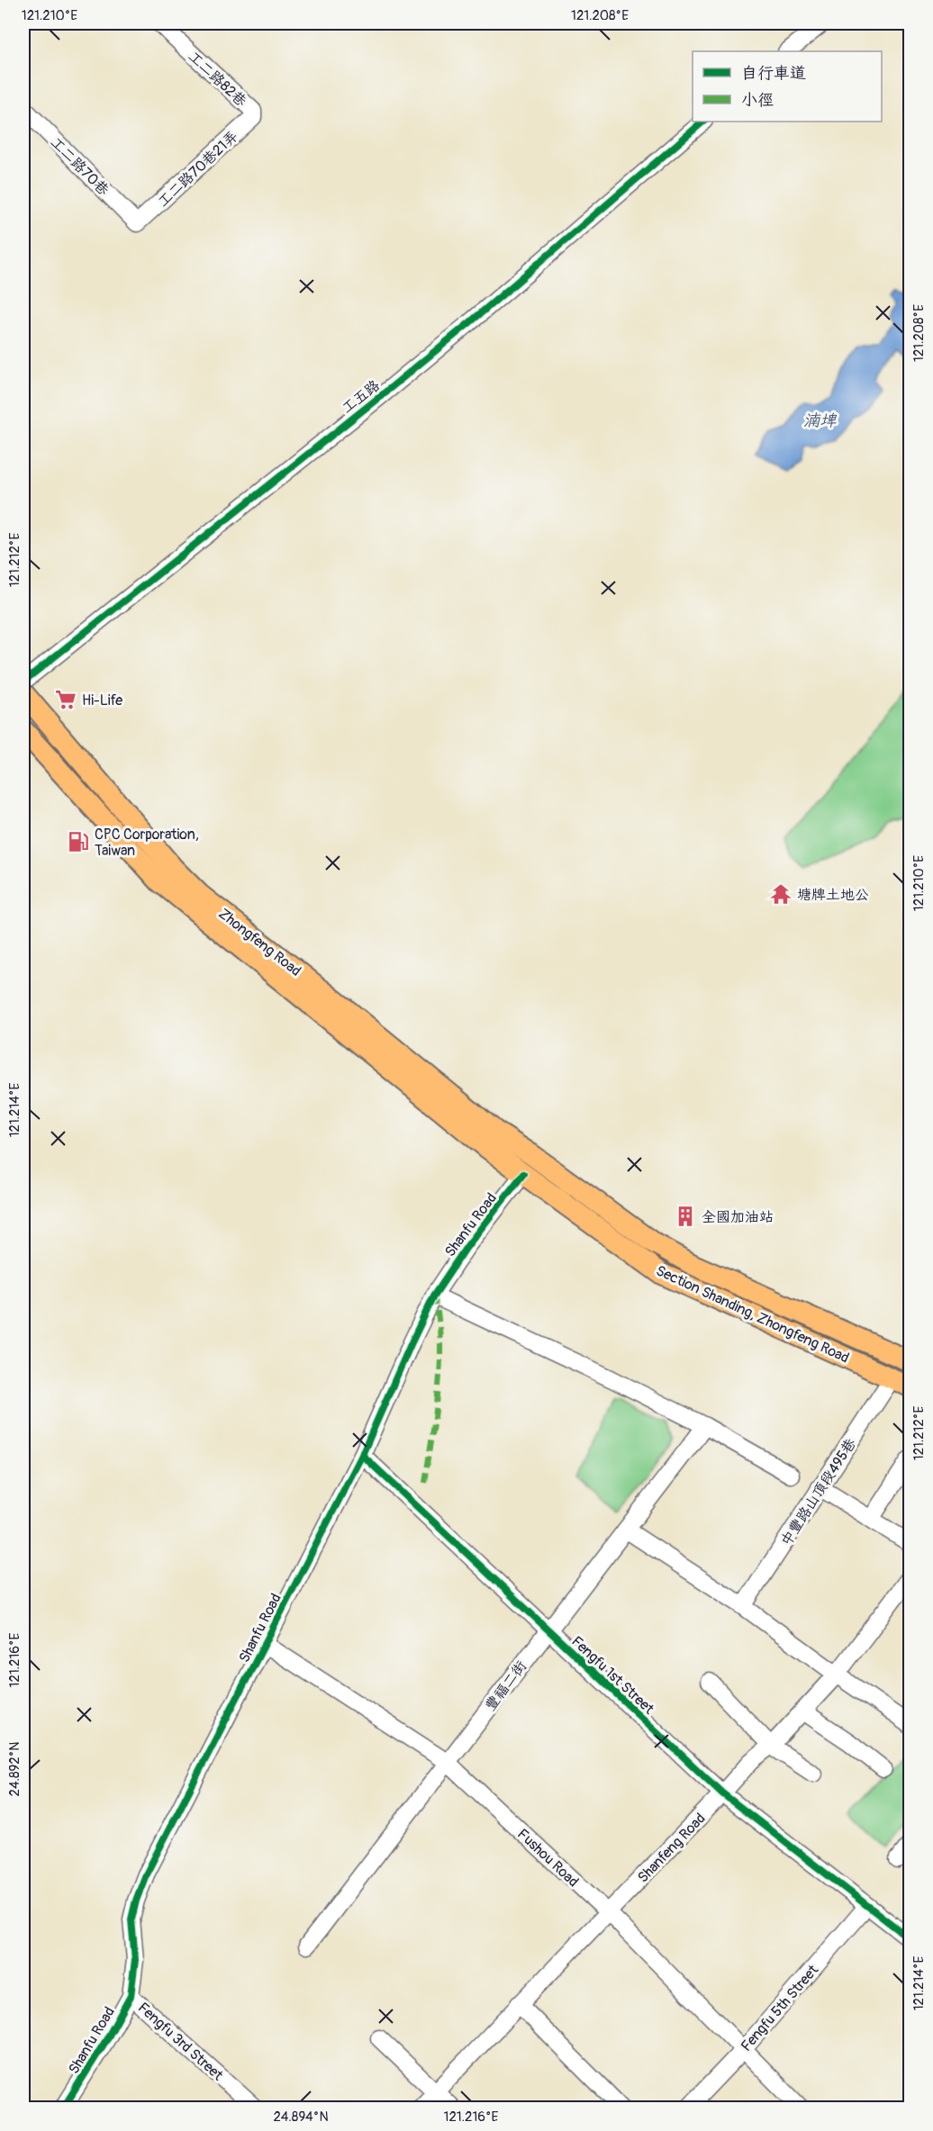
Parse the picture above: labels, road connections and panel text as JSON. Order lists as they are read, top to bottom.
{
  "streets": {
    "main road": ["Zhongfeng Road", "Section Shanding, Zhongfeng Road"],
    "street": [
      "工二路82巷",
      "工二路70巷",
      "工二路70巷21弄",
      "工五路",
      "Shanfu Road",
      "中豐路山頂段495巷",
      "Fengfu 1st Street",
      "豐福二街",
      "Shanfeng Road",
      "Fushou Road",
      "Fengfu 5th Street",
      "Fengfu 3rd Street"
    ]
  },
  "crossings": [
    ["工二路82巷", "工二路70巷21弄"],
    ["工二路70巷", "工二路70巷21弄"],
    ["Zhongfeng Road", "Shanfu Road"],
    ["Zhongfeng Road", "Section Shanding, Zhongfeng Road"],
    ["Shanfu Road", "Section Shanding, Zhongfeng Road"],
    ["Shanfu Road", "Fengfu 1st Street"],
    ["Shanfu Road", "Fushou Road"],
    ["Shanfu Road", "Fengfu 3rd Street"],
    ["Section Shanding, Zhongfeng Road", "中豐路山頂段495巷"],
    ["Fengfu 1st Street", "豐福二街"],
    ["Fengfu 1st Street", "Shanfeng Road"],
    ["Fengfu 1st Street", "Fengfu 5th Street"],
    ["豐福二街", "Fushou Road"],
    ["Shanfeng Road", "Fushou Road"],
    ["Fushou Road", "Fengfu 5th Street"]
  ],
  "water": ["湳埤"],
  "places": {
    "supermarket": ["Hi-Life"],
    "fuel station": ["CPC Corporation, Taiwan"],
    "temple": ["塘牌土地公"],
    "building": ["全國加油站"]
  },
  "legend": ["自行車道", "小徑"],
  "coordinates": [
    "121.210°E",
    "121.208°E",
    "121.212°E",
    "121.214°E",
    "121.216°E",
    "24.892°N",
    "24.894°N"
  ]
}
